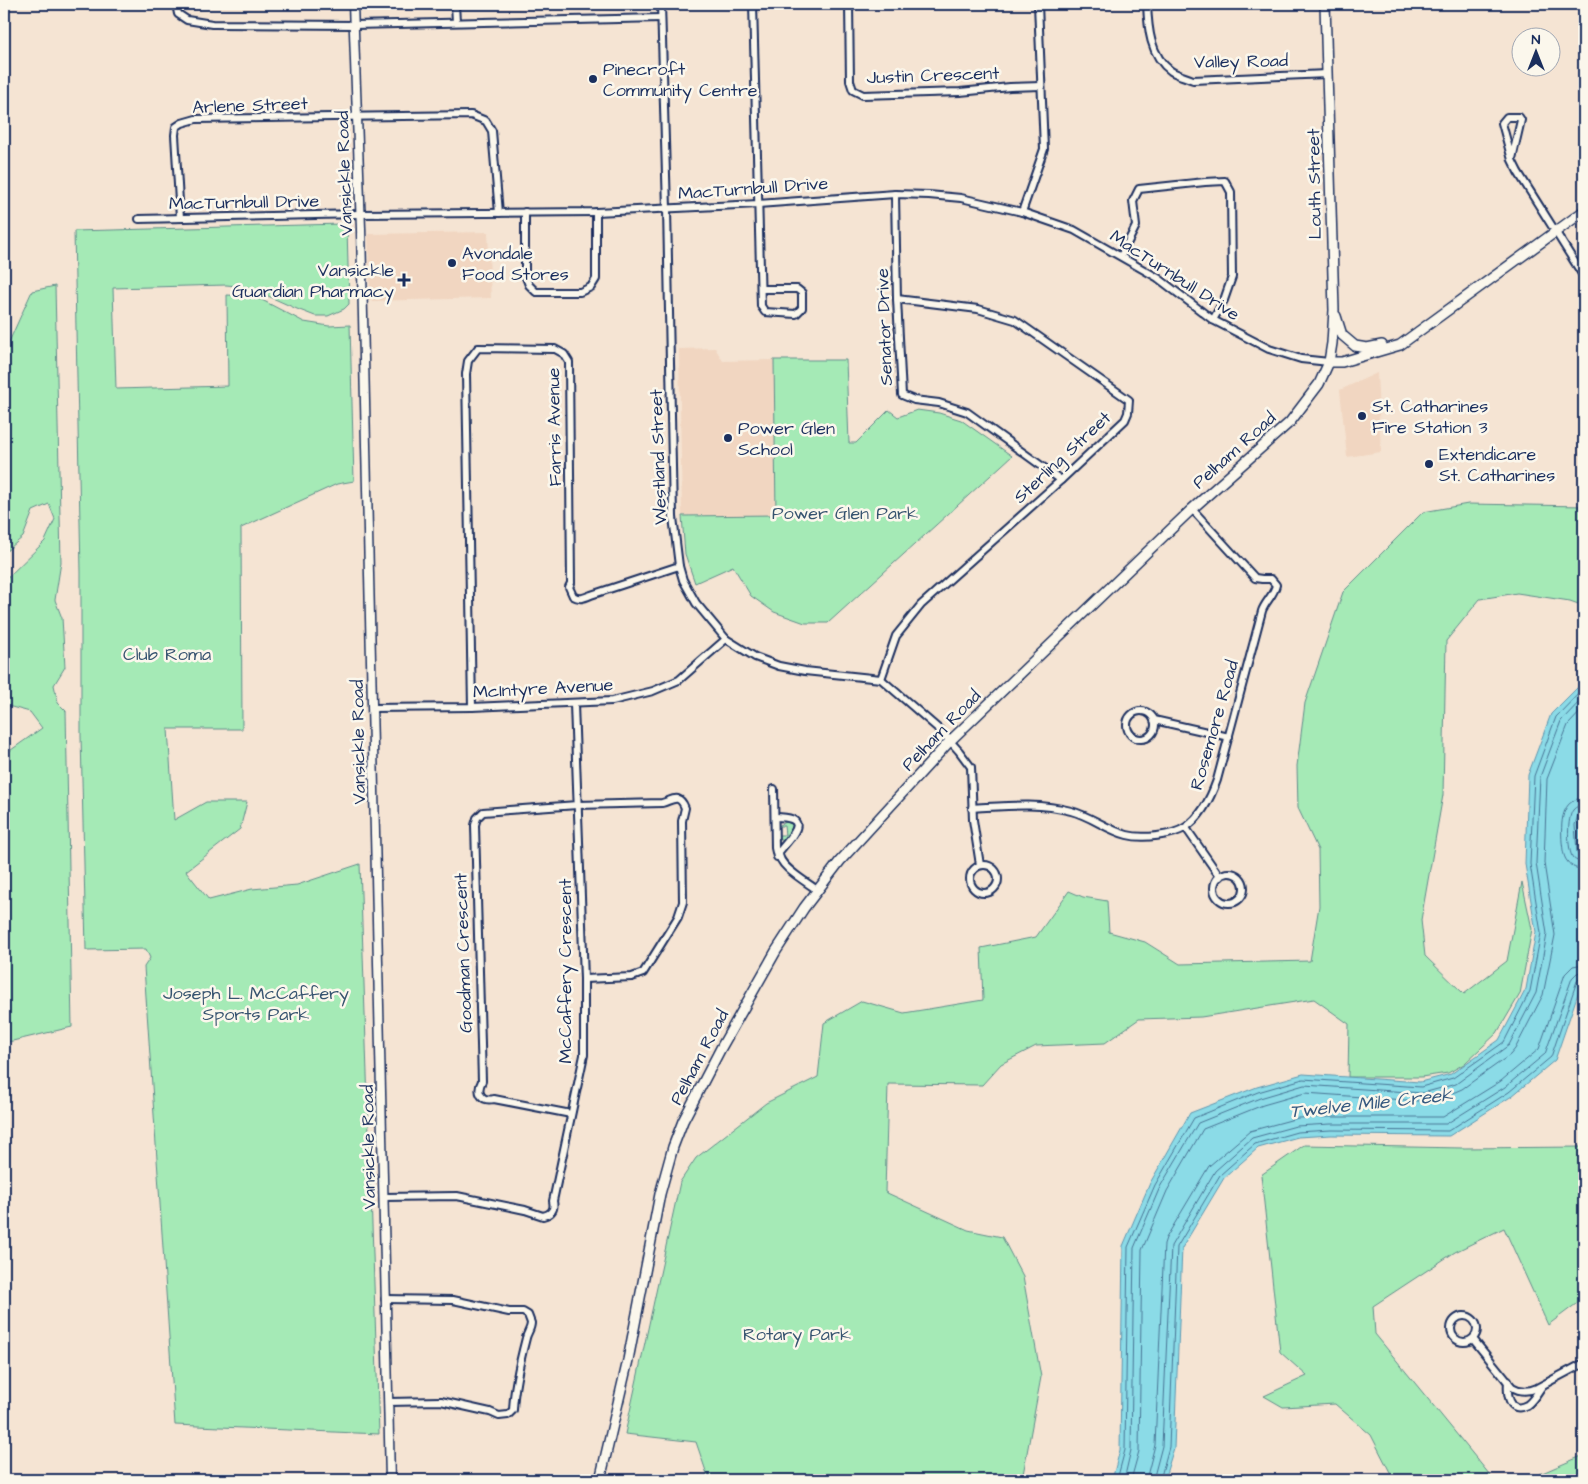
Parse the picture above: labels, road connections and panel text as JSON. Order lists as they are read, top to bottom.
{
  "streets": {
    "main road": ["Louth Street", "Pelham Road"],
    "street": [
      "Valley Road",
      "Justin Crescent",
      "Arlene Street",
      "Vansickle Road",
      "MacTurnbull Drive",
      "Senator Drive",
      "Farris Avenue",
      "Westland Street",
      "Sterling Street",
      "McIntyre Avenue",
      "Rosemore Road",
      "Goodman Crescent",
      "McCaffery Crescent"
    ]
  },
  "crossings": [
    ["Valley Road", "Louth Street"],
    ["Arlene Street", "Vansickle Road"],
    ["Arlene Street", "MacTurnbull Drive"],
    ["Vansickle Road", "MacTurnbull Drive"],
    ["Vansickle Road", "McIntyre Avenue"],
    ["Vansickle Road", "McCaffery Crescent"],
    ["Louth Street", "MacTurnbull Drive"],
    ["Louth Street", "Pelham Road"],
    ["MacTurnbull Drive", "Senator Drive"],
    ["MacTurnbull Drive", "Pelham Road"],
    ["MacTurnbull Drive", "Westland Street"],
    ["Senator Drive", "Sterling Street"],
    ["Farris Avenue", "Westland Street"],
    ["Farris Avenue", "McIntyre Avenue"],
    ["Pelham Road", "Rosemore Road"],
    ["Westland Street", "Sterling Street"],
    ["Westland Street", "McIntyre Avenue"],
    ["McIntyre Avenue", "McCaffery Crescent"],
    ["Goodman Crescent", "McCaffery Crescent"]
  ],
  "water": ["Twelve Mile Creek"],
  "parks": [
    "Power Glen Park",
    "Club Roma",
    "Joseph L. McCaffery Sports Park",
    "Rotary Park"
  ],
  "places": {
    "other": [
      "Pinecroft Community Centre",
      "Avondale Food Stores",
      "St. Catharines Fire Station 3",
      "Power Glen School",
      "Extendicare St. Catharines"
    ],
    "health": ["Vansickle Guardian Pharmacy"]
  },
  "north": "top"
}
